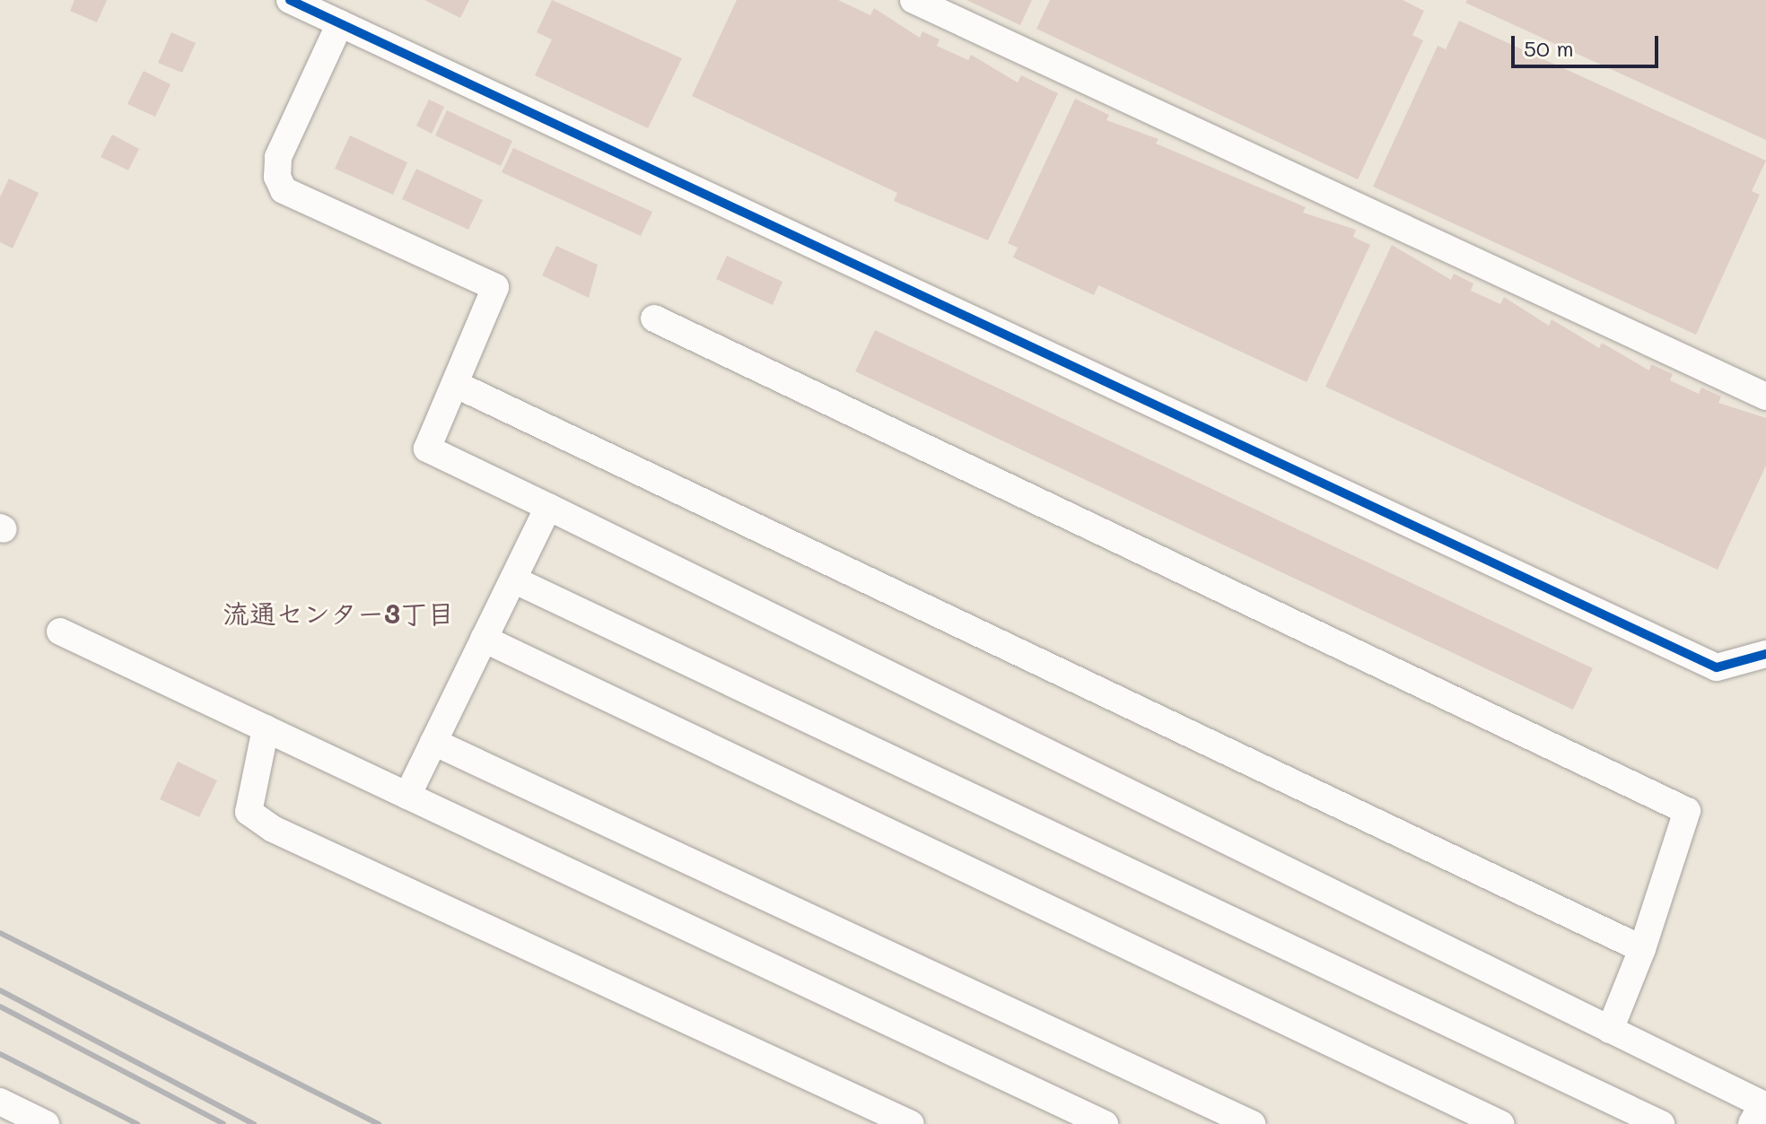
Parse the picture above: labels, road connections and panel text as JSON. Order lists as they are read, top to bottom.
{
  "districts": ["流通センター3丁目"],
  "scale_bar": "50 m"
}
